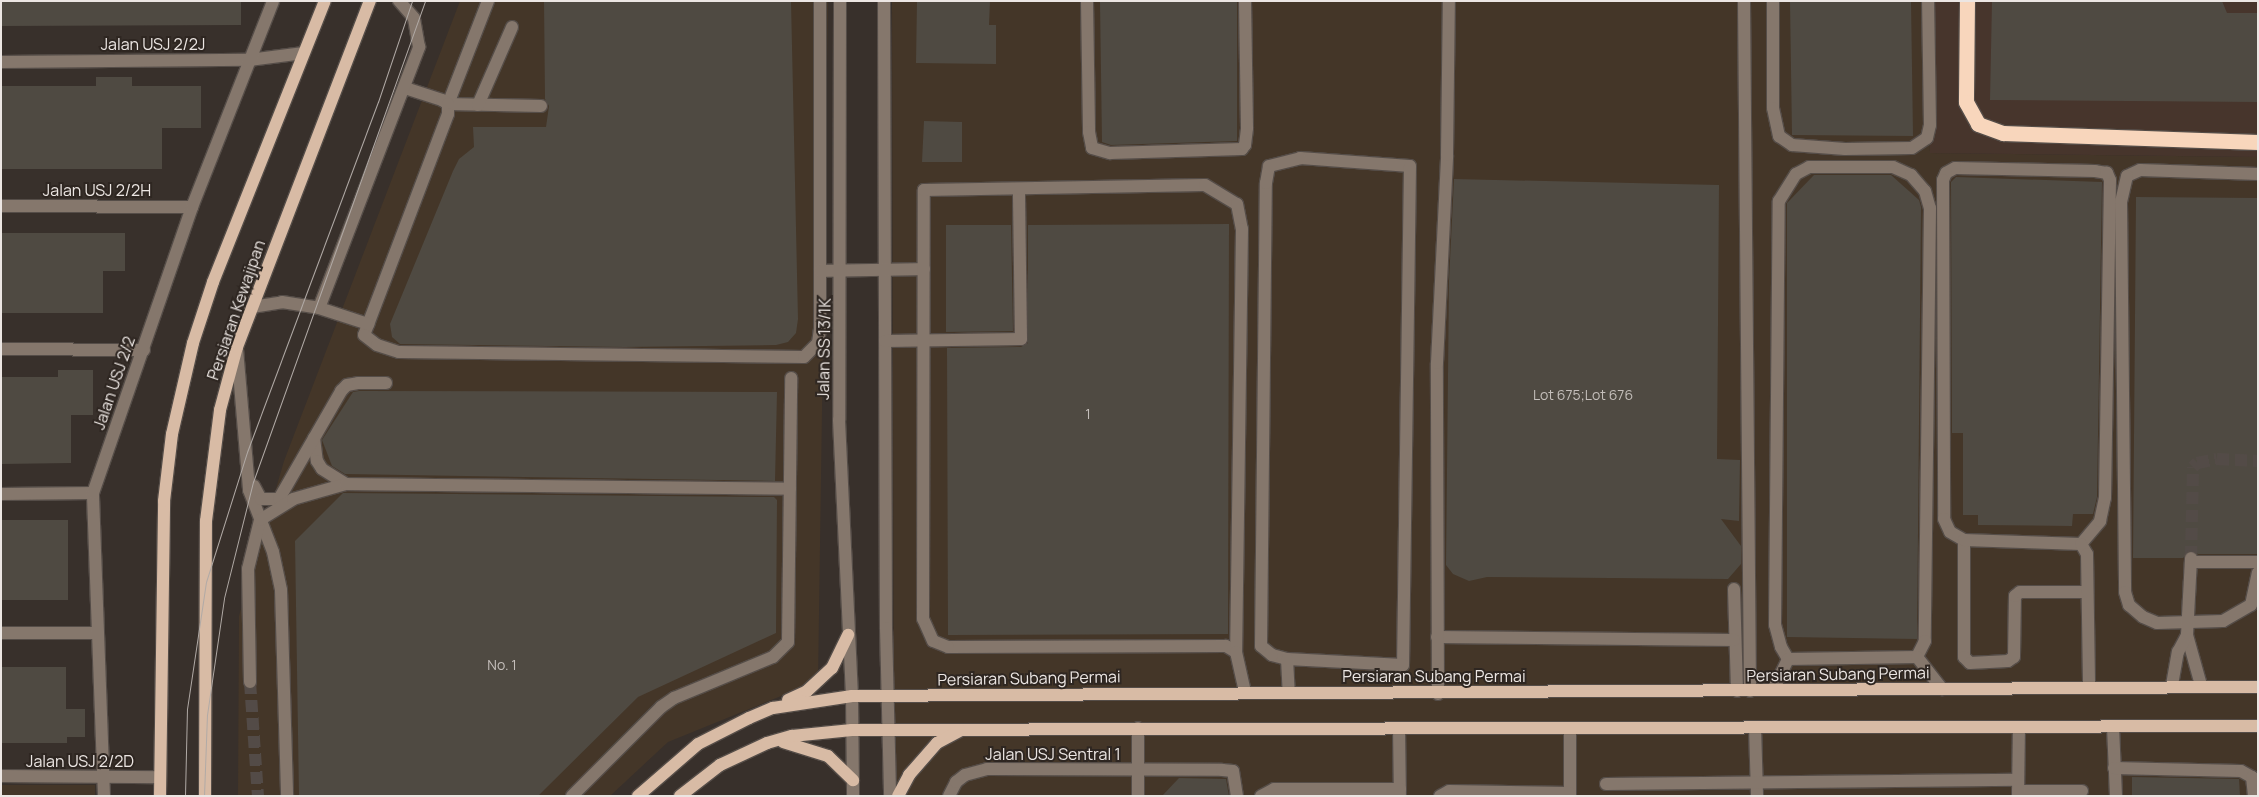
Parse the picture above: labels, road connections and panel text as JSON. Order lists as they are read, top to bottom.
{
  "streets": {
    "main road": ["Persiaran Kewajipan", "Persiaran Subang Permai"],
    "street": [
      "Jalan USJ 2/2J",
      "Jalan USJ 2/2H",
      "Jalan SS 13/1K",
      "Jalan USJ 2/2",
      "Jalan USJ Sentral 1",
      "Jalan USJ 2/2D"
    ]
  },
  "crossings": [
    ["Jalan USJ 2/2J", "Persiaran Kewajipan"],
    ["Jalan USJ 2/2J", "Jalan USJ 2/2"],
    ["Jalan USJ 2/2H", "Jalan USJ 2/2"],
    ["Persiaran Kewajipan", "Jalan USJ 2/2D"],
    ["Jalan SS 13/1K", "Persiaran Subang Permai"],
    ["Jalan USJ 2/2", "Jalan USJ 2/2D"]
  ],
  "house_numbers": ["Lot 675;Lot 676", "1", "No. 1"]
}
